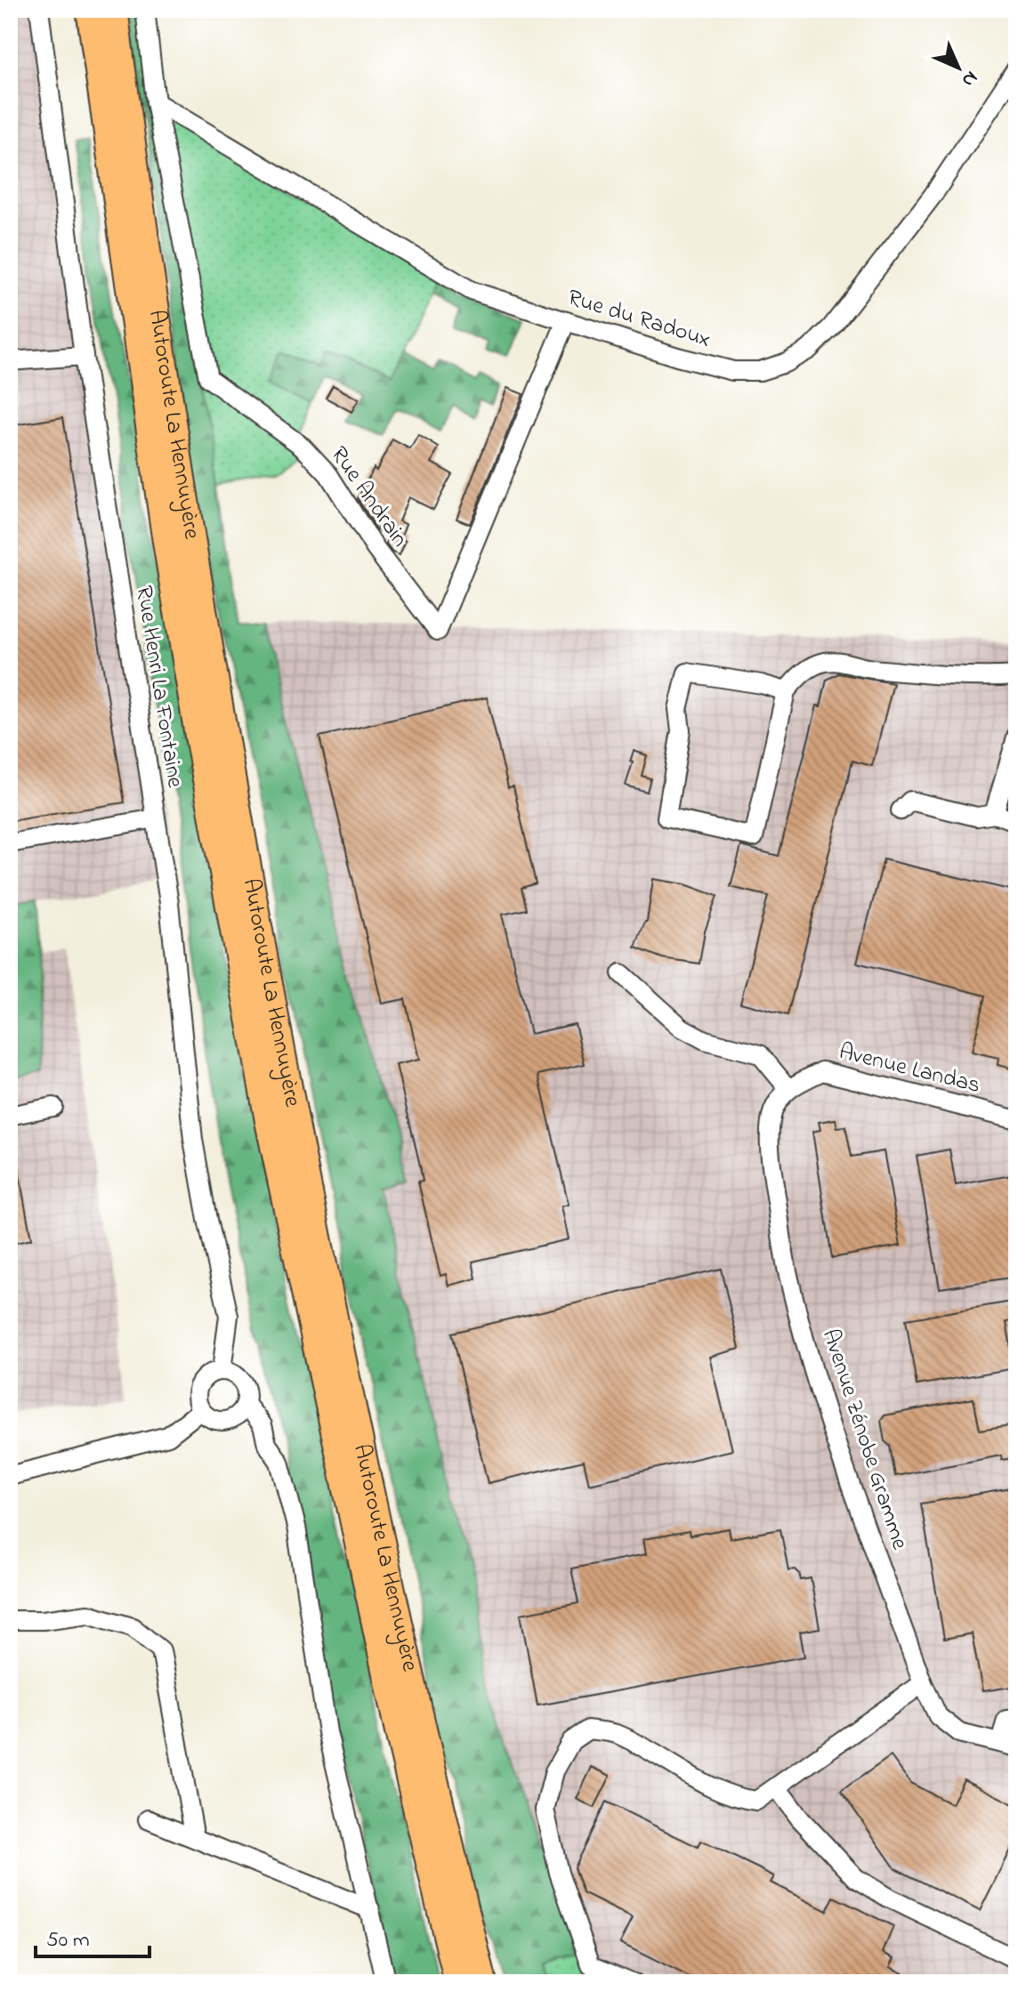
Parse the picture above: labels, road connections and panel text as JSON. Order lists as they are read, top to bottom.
{
  "streets": {
    "highway": ["Autoroute La Hennuyère"],
    "street": [
      "Rue du Radoux",
      "Rue Andrain",
      "Rue Henri La Fontaine",
      "Avenue Landas",
      "Avenue Zénobe Gramme"
    ]
  },
  "crossings": [
    ["Rue du Radoux", "Rue Andrain"],
    ["Avenue Landas", "Avenue Zénobe Gramme"]
  ],
  "scale_bar": "50 m",
  "north": "bottom right"
}
